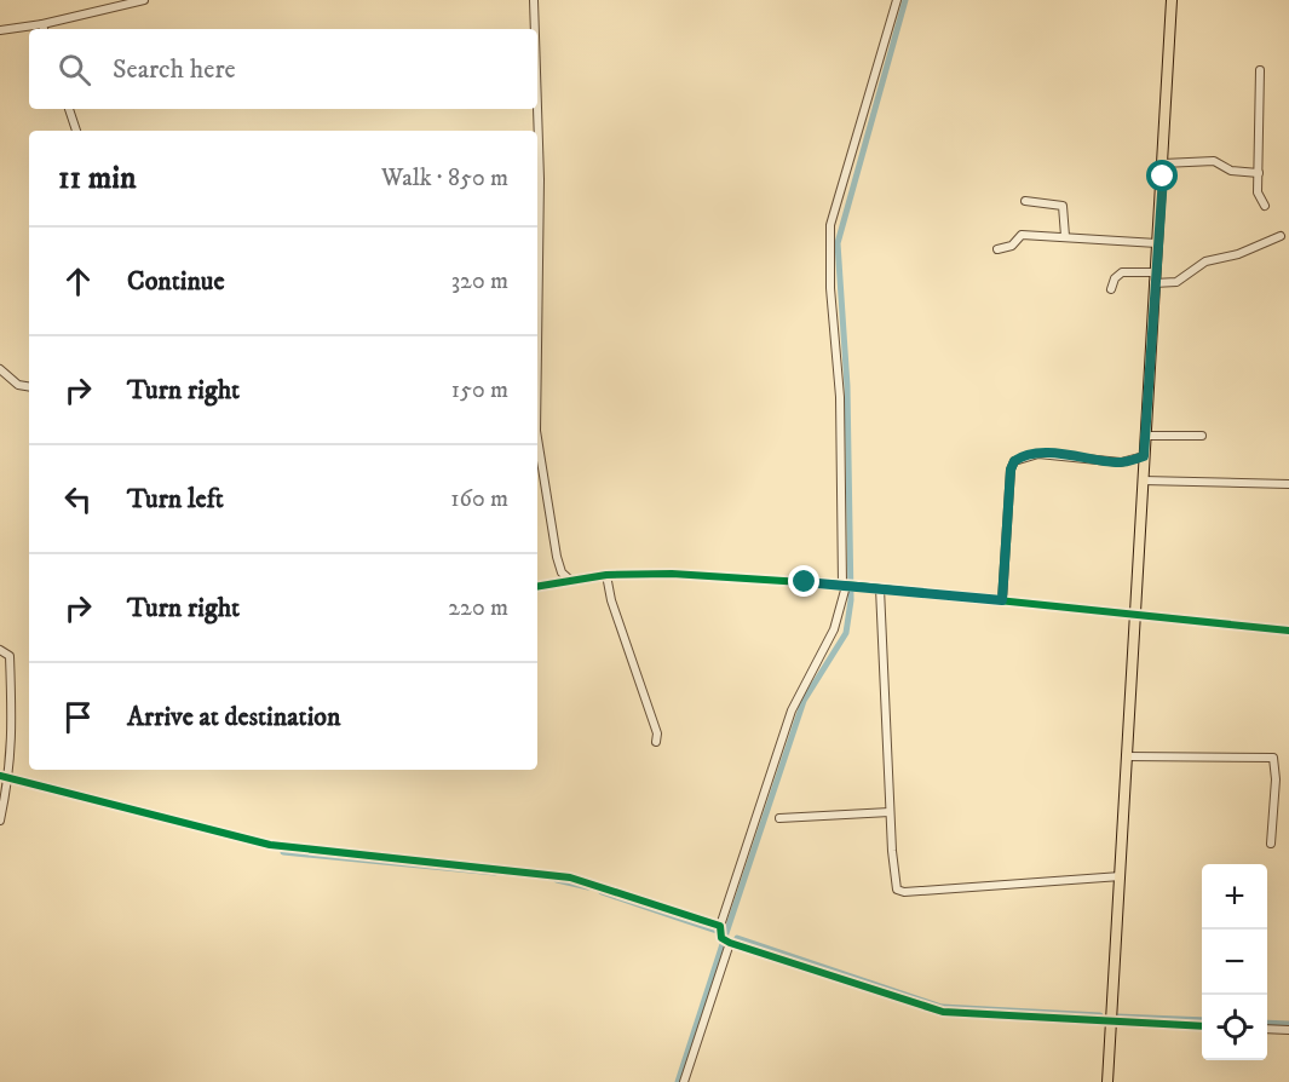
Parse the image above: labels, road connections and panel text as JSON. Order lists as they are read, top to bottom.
{
  "page": {
    "search": "Search here",
    "heading": ["11 min", "Walk · 850 m"],
    "list": [
      ["Continue", "320 m"],
      ["Turn right", "150 m"],
      ["Turn left", "160 m"],
      ["Turn right", "220 m"],
      "Arrive at destination"
    ],
    "map_buttons": ["+", "−"]
  }
}
